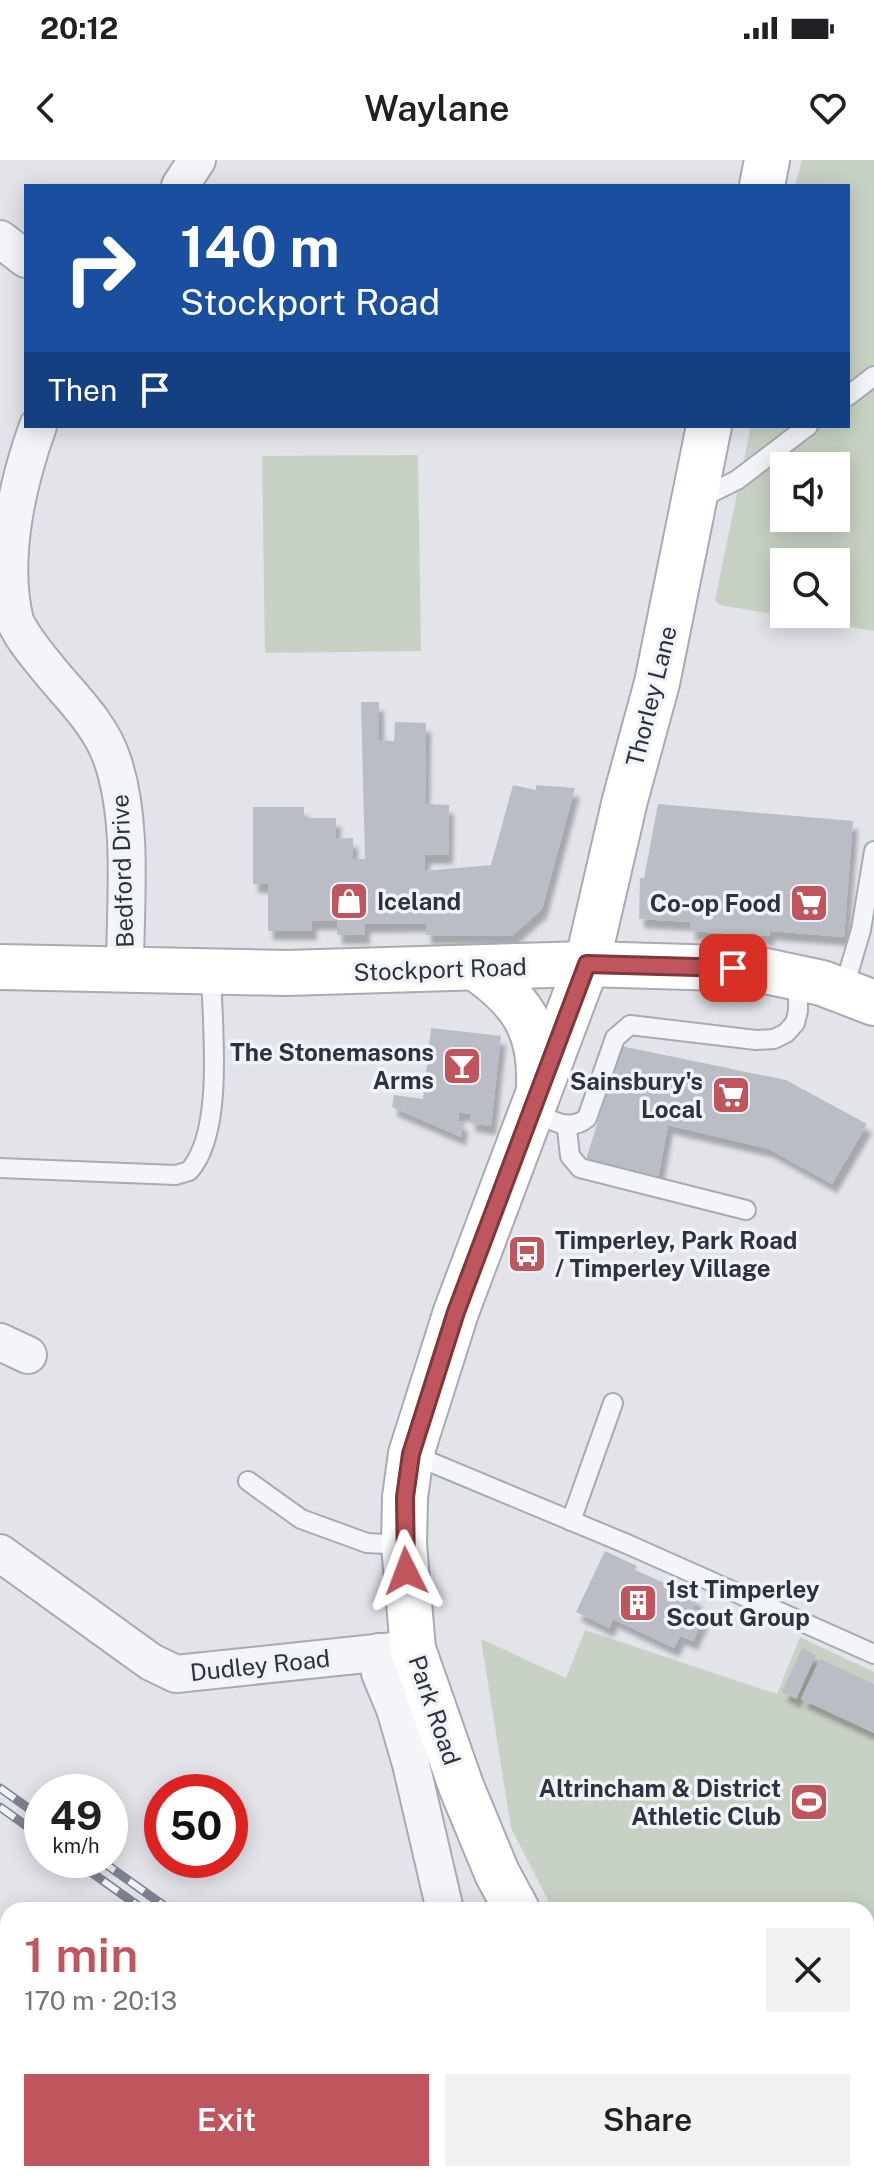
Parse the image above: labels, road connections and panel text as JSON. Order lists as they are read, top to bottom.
{
  "streets": {
    "main road": ["Thorley Lane", "Stockport Road", "Park Road"],
    "street": ["Bedford Drive", "Dudley Road"]
  },
  "crossings": [
    ["Thorley Lane", "Stockport Road"],
    ["Thorley Lane", "Park Road"],
    ["Bedford Drive", "Stockport Road"],
    ["Stockport Road", "Park Road"],
    ["Dudley Road", "Park Road"]
  ],
  "places": {
    "shop": ["Iceland"],
    "supermarket": ["Co-op Food", "Sainsbury's Local"],
    "bar": ["The Stonemasons Arms"],
    "bus stop": ["Timperley, Park Road / Timperley Village"],
    "building": ["1st Timperley Scout Group"],
    "sports": ["Altrincham & District Athletic Club"]
  },
  "page": {
    "status": "20:12",
    "header": "Waylane",
    "turn": ["140 m", "Stockport Road"],
    "then": "Then",
    "speed": "49 km/h",
    "limit": "50",
    "heading": ["1 min", "170 m · 20:13"],
    "buttons": ["Exit", "Share"]
  }
}
